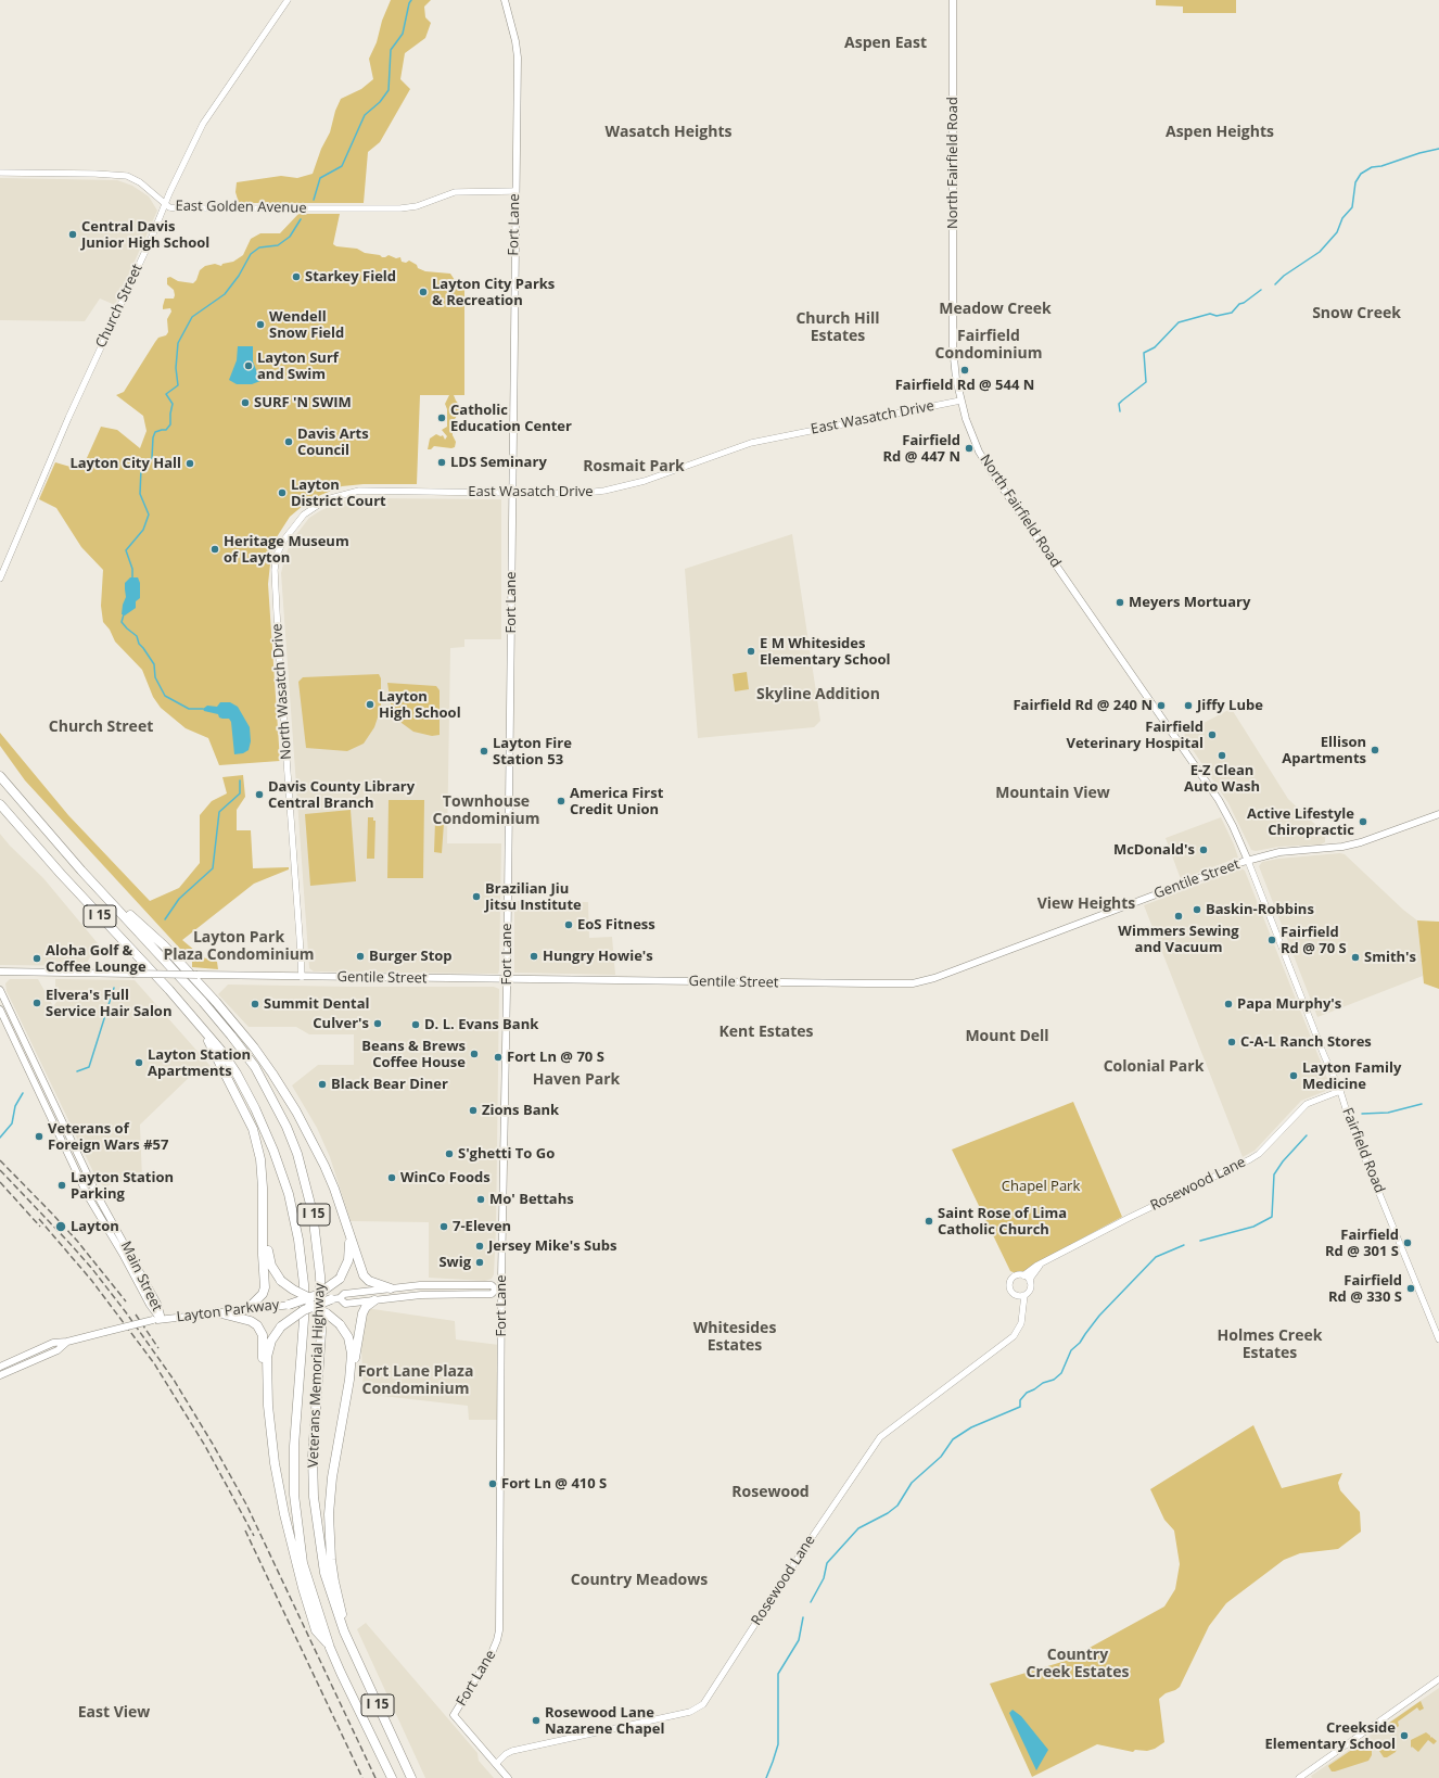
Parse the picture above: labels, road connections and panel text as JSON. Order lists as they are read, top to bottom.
{
  "streets": {
    "highway": ["I 15", "Veterans Memorial Highway"],
    "main road": [
      "North Fairfield Road",
      "Fort Lane",
      "Gentile Street",
      "Fairfield Road",
      "Main Street",
      "Layton Parkway"
    ],
    "street": [
      "East Golden Avenue",
      "Church Street",
      "East Wasatch Drive",
      "North Wasatch Drive",
      "Rosewood Lane"
    ]
  },
  "crossings": [
    ["North Fairfield Road", "East Wasatch Drive"],
    ["North Fairfield Road", "Fairfield Road"],
    ["East Golden Avenue", "Fort Lane"],
    ["East Golden Avenue", "Church Street"],
    ["Fort Lane", "East Wasatch Drive"],
    ["Fort Lane", "Gentile Street"],
    ["Fort Lane", "Rosewood Lane"],
    ["Fort Lane", "Layton Parkway"],
    ["East Wasatch Drive", "North Wasatch Drive"],
    ["North Wasatch Drive", "Gentile Street"],
    ["Gentile Street", "Fairfield Road"],
    ["Fairfield Road", "Rosewood Lane"],
    ["Main Street", "Layton Parkway"]
  ],
  "districts": [
    "Aspen East",
    "Wasatch Heights",
    "Aspen Heights",
    "Meadow Creek",
    "Snow Creek",
    "Church Hill Estates",
    "Fairfield Condominium",
    "Rosmait Park",
    "Skyline Addition",
    "Church Street",
    "Mountain View",
    "Townhouse Condominium",
    "View Heights",
    "Layton Park Plaza Condominium",
    "Kent Estates",
    "Mount Dell",
    "Colonial Park",
    "Haven Park",
    "Whitesides Estates",
    "Holmes Creek Estates",
    "Fort Lane Plaza Condominium",
    "Rosewood",
    "Country Meadows",
    "Country Creek Estates",
    "East View"
  ],
  "parks": ["Chapel Park"],
  "places": [
    "Central Davis Junior High School",
    "Starkey Field",
    "Layton City Parks & Recreation",
    "Wendell Snow Field",
    "Layton Surf and Swim",
    "Fairfield Rd @ 544 N",
    "SURF 'N SWIM",
    "Catholic Education Center",
    "Davis Arts Council",
    "Fairfield Rd @ 447 N",
    "LDS Seminary",
    "Layton City Hall",
    "Layton District Court",
    "Heritage Museum of Layton",
    "Meyers Mortuary",
    "E M Whitesides Elementary School",
    "Layton High School",
    "Fairfield Rd @ 240 N",
    "Jiffy Lube",
    "Fairfield Veterinary Hospital",
    "Ellison Apartments",
    "Layton Fire Station 53",
    "E-Z Clean Auto Wash",
    "Davis County Library Central Branch",
    "America First Credit Union",
    "Active Lifestyle Chiropractic",
    "McDonald's",
    "Brazilian Jiu Jitsu Institute",
    "Baskin-Robbins",
    "Wimmers Sewing and Vacuum",
    "EoS Fitness",
    "Fairfield Rd @ 70 S",
    "Burger Stop",
    "Hungry Howie's",
    "Smith's",
    "Aloha Golf & Coffee Lounge",
    "Elvera's Full Service Hair Salon",
    "Summit Dental",
    "Papa Murphy's",
    "Culver's",
    "D. L. Evans Bank",
    "C-A-L Ranch Stores",
    "Beans & Brews Coffee House",
    "Fort Ln @ 70 S",
    "Layton Station Apartments",
    "Layton Family Medicine",
    "Black Bear Diner",
    "Zions Bank",
    "Veterans of Foreign Wars #57",
    "S'ghetti To Go",
    "WinCo Foods",
    "Layton Station Parking",
    "Mo' Bettahs",
    "Saint Rose of Lima Catholic Church",
    "Layton",
    "7-Eleven",
    "Fairfield Rd @ 301 S",
    "Jersey Mike's Subs",
    "Swig",
    "Fairfield Rd @ 330 S",
    "Fort Ln @ 410 S",
    "Rosewood Lane Nazarene Chapel",
    "Creekside Elementary School"
  ]
}
